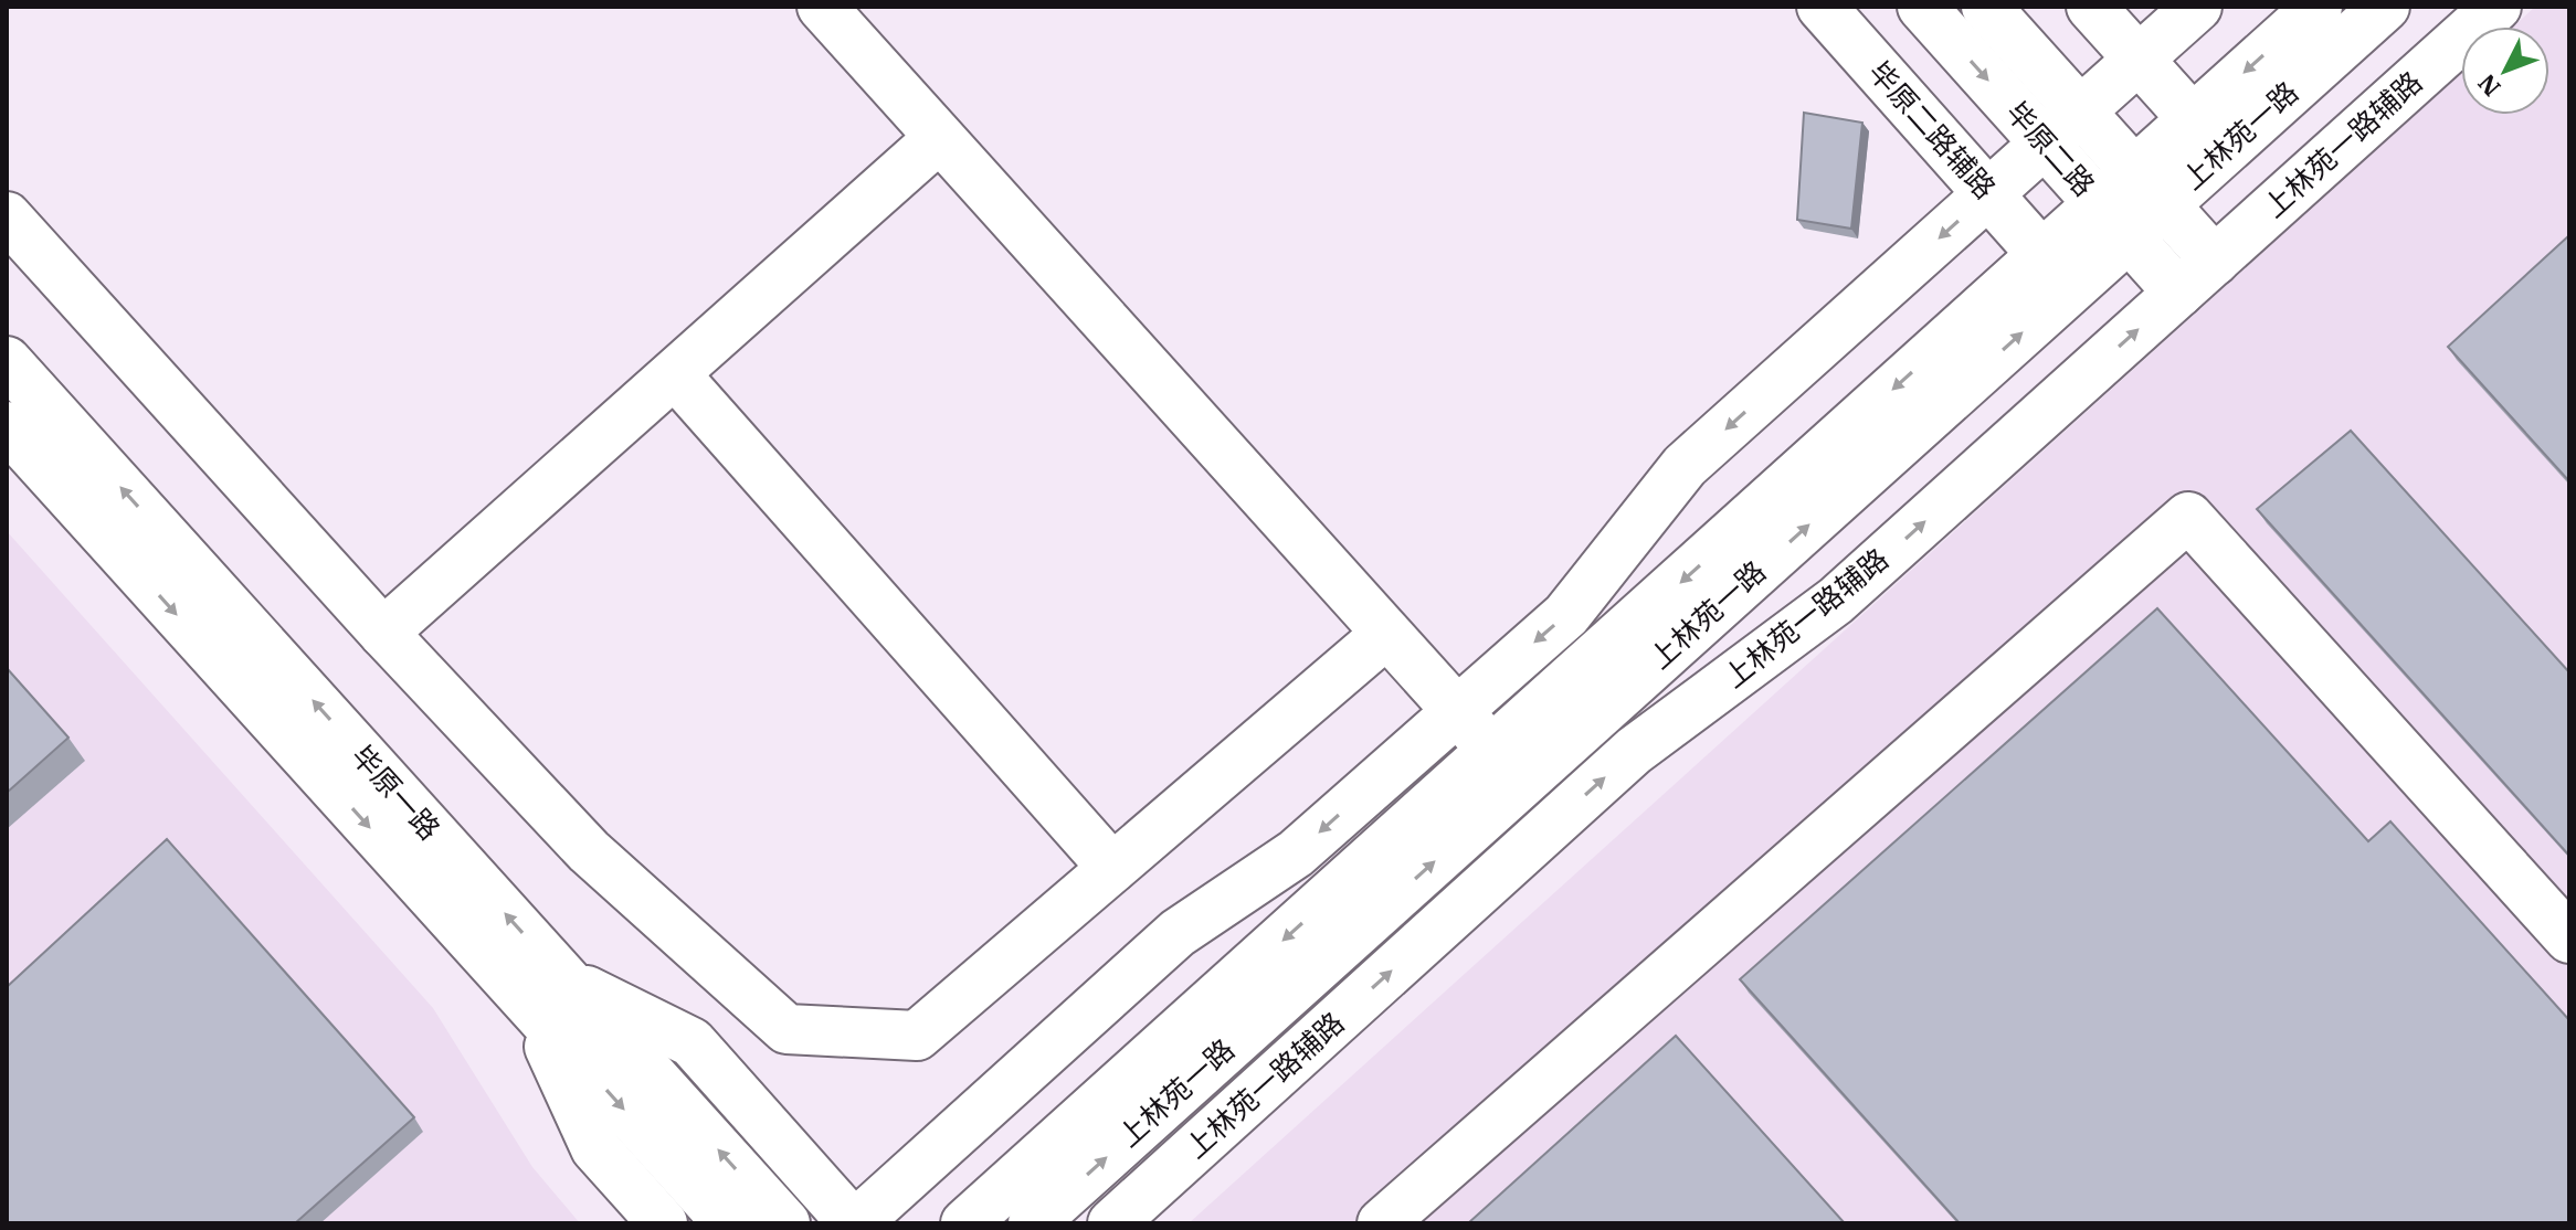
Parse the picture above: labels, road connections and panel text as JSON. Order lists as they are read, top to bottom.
{
  "streets": {
    "street": [
      "毕原二路辅路",
      "上林苑一路",
      "上林苑一路辅路",
      "毕原二路",
      "毕原一路"
    ]
  },
  "crossings": [
    ["毕原二路辅路", "上林苑一路"],
    ["上林苑一路", "毕原二路"],
    ["上林苑一路辅路", "毕原二路"]
  ],
  "north": "bottom left"
}
